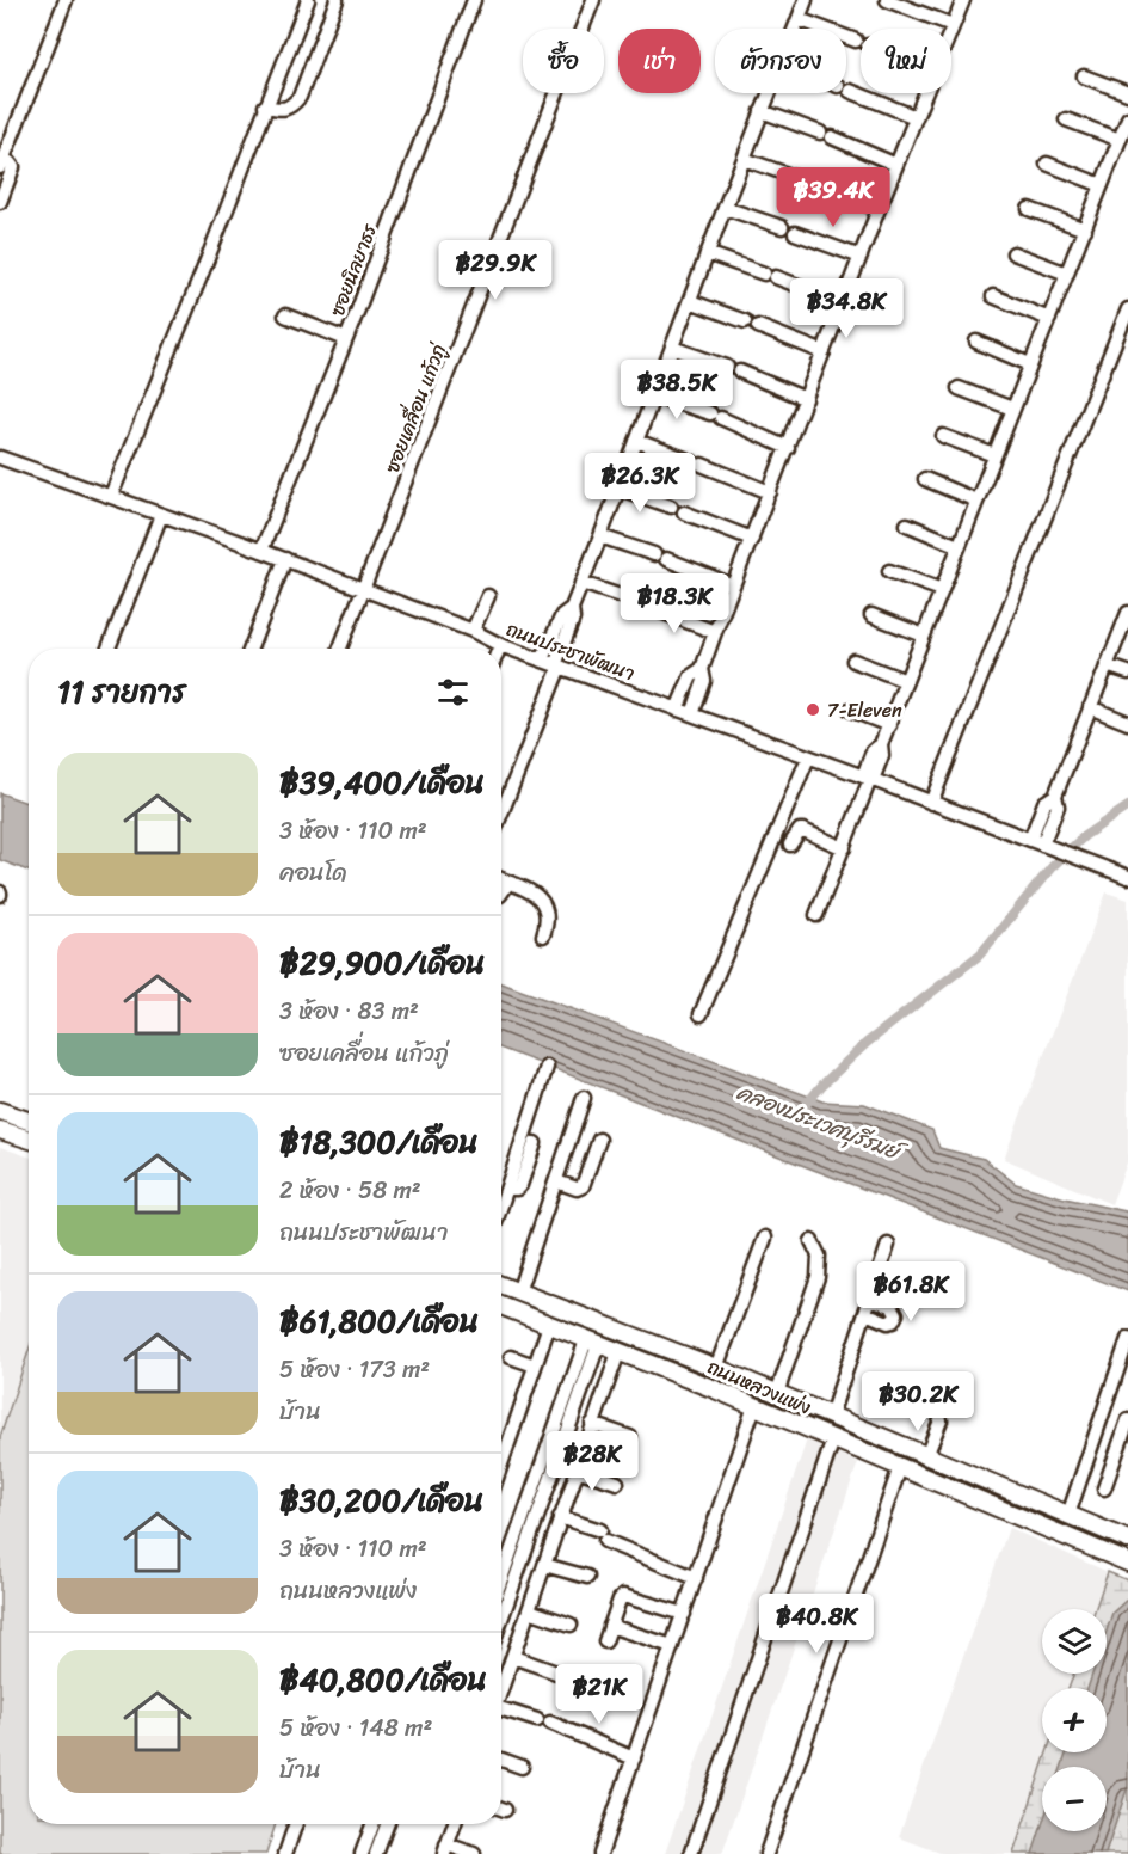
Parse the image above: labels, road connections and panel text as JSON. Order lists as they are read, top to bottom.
{
  "streets": {
    "main road": ["ถนนหลวงแพ่ง"],
    "street": ["ซอยนิลยาธร", "ซอยเคลื่อน แก้วภู่", "ถนนประชาพัฒนา"]
  },
  "crossings": [
    ["ซอยนิลยาธร", "ถนนประชาพัฒนา"],
    ["ซอยเคลื่อน แก้วภู่", "ถนนประชาพัฒนา"]
  ],
  "water": ["คลองประเวศบุรีรมย์"],
  "places": ["7-Eleven"],
  "page": {
    "chip": [
      "ซื้อ",
      "เช่า",
      "ตัวกรอง",
      "ใหม่"
    ],
    "price": [
      "฿39.4K",
      "฿29.9K",
      "฿34.8K",
      "฿38.5K",
      "฿26.3K",
      "฿18.3K",
      "฿61.8K",
      "฿30.2K",
      "฿28K",
      "฿40.8K",
      "฿21K"
    ],
    "heading": "11 รายการ",
    "list": [
      {
        "name": "฿39,400/เดือน",
        "note": "3 ห้อง · 110 m² · คอนโด"
      },
      {
        "name": "฿29,900/เดือน",
        "note": "3 ห้อง · 83 m² · ซอยเคลื่อน แก้วภู่"
      },
      {
        "name": "฿18,300/เดือน",
        "note": "2 ห้อง · 58 m² · ถนนประชาพัฒนา"
      },
      {
        "name": "฿61,800/เดือน",
        "note": "5 ห้อง · 173 m² · บ้าน"
      },
      {
        "name": "฿30,200/เดือน",
        "note": "3 ห้อง · 110 m² · ถนนหลวงแพ่ง"
      },
      {
        "name": "฿40,800/เดือน",
        "note": "5 ห้อง · 148 m² · บ้าน"
      }
    ],
    "map_buttons": ["+", "−"]
  }
}
